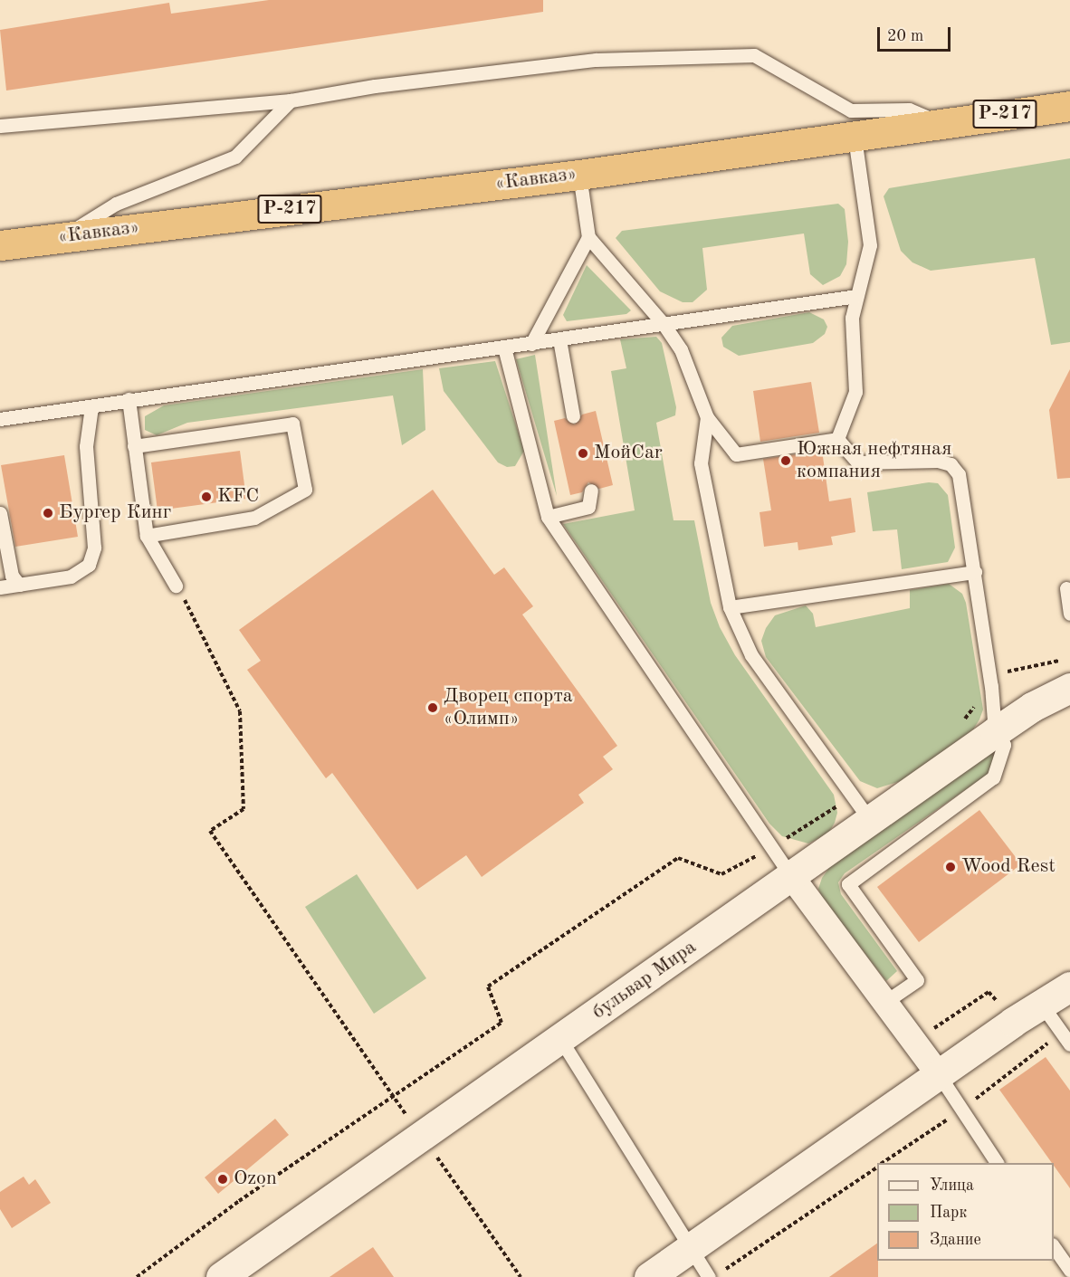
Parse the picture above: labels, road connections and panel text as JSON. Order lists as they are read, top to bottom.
{
  "streets": {
    "highway": ["Р-217", "«Кавказ»"],
    "street": ["бульвар Мира"]
  },
  "places": [
    "МойCar",
    "Южная нефтяная компания",
    "KFC",
    "Бургер Кинг",
    "Дворец спорта «Олимп»",
    "Wood Rest",
    "Ozon"
  ],
  "legend": ["Улица", "Парк", "Здание"],
  "scale_bar": "20 m"
}
